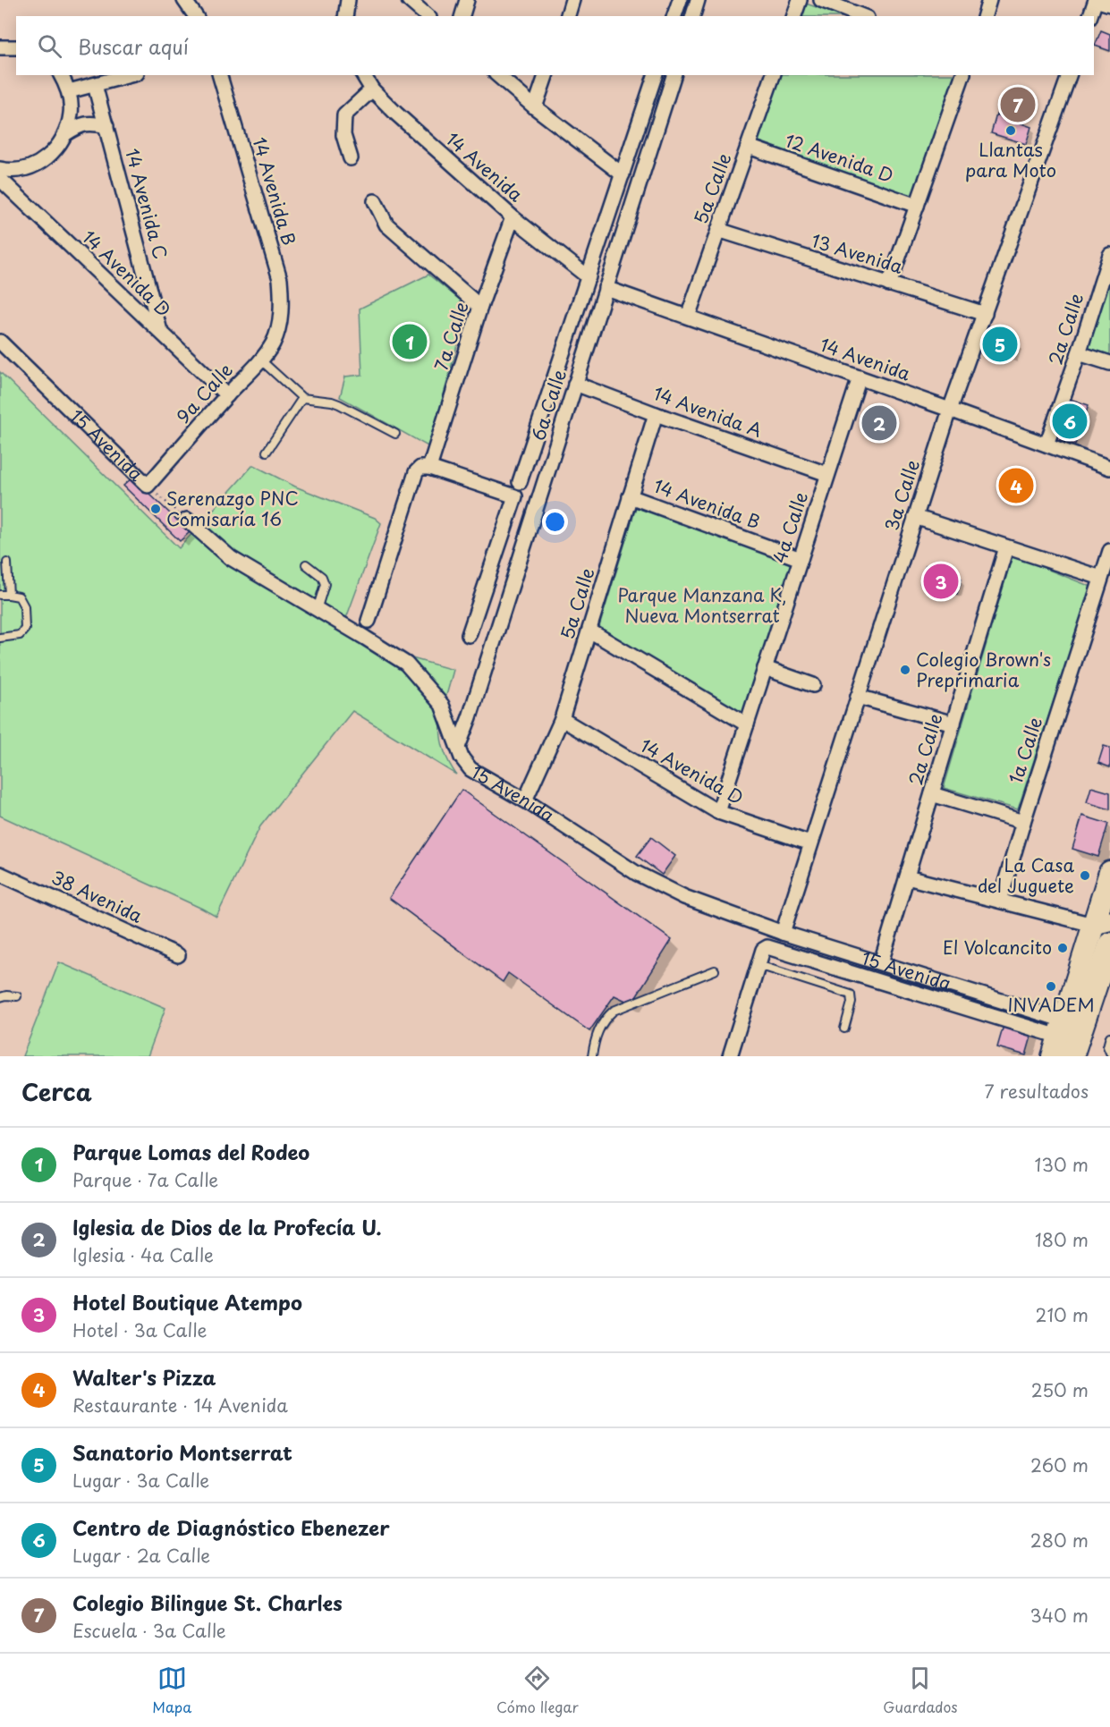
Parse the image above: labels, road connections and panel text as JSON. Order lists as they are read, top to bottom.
{
  "streets": {
    "street": [
      "12 Avenida D",
      "14 Avenida",
      "5a Calle",
      "14 Avenida B",
      "14 Avenida C",
      "13 Avenida",
      "14 Avenida D",
      "2a Calle",
      "7a Calle",
      "9a Calle",
      "6a Calle",
      "14 Avenida A",
      "15 Avenida",
      "3a Calle",
      "4a Calle",
      "1a Calle",
      "38 Avenida"
    ]
  },
  "crossings": [
    ["12 Avenida D", "5a Calle"],
    ["14 Avenida", "5a Calle"],
    ["14 Avenida", "2a Calle"],
    ["14 Avenida", "7a Calle"],
    ["14 Avenida", "6a Calle"],
    ["14 Avenida", "3a Calle"],
    ["14 Avenida", "4a Calle"],
    ["5a Calle", "14 Avenida B"],
    ["5a Calle", "13 Avenida"],
    ["5a Calle", "14 Avenida D"],
    ["5a Calle", "14 Avenida A"],
    ["5a Calle", "15 Avenida"],
    ["14 Avenida B", "9a Calle"],
    ["14 Avenida B", "4a Calle"],
    ["14 Avenida C", "14 Avenida D"],
    ["13 Avenida", "3a Calle"],
    ["14 Avenida D", "9a Calle"],
    ["14 Avenida D", "3a Calle"],
    ["14 Avenida D", "4a Calle"],
    ["2a Calle", "15 Avenida"],
    ["9a Calle", "15 Avenida"],
    ["6a Calle", "14 Avenida A"],
    ["6a Calle", "15 Avenida"],
    ["14 Avenida A", "4a Calle"],
    ["15 Avenida", "3a Calle"]
  ],
  "parks": ["Parque Manzana K, Nueva Montserrat"],
  "places": [
    "Llantas para Moto",
    "Serenazgo PNC Comisaría 16",
    "Colegio Brown's Preprimaria",
    "La Casa del Juguete",
    "El Volcancito",
    "INVADEM"
  ],
  "page": {
    "search": "Buscar aquí",
    "pins": [
      "7",
      "1",
      "5",
      "6",
      "2",
      "4",
      "3"
    ],
    "heading": ["Cerca", "7 resultados"],
    "list": [
      {
        "mark": "1",
        "name": "Parque Lomas del Rodeo",
        "note": "Parque · 7a Calle",
        "value": "130 m"
      },
      {
        "mark": "2",
        "name": "Iglesia de Dios de la Profecía U.",
        "note": "Iglesia · 4a Calle",
        "value": "180 m"
      },
      {
        "mark": "3",
        "name": "Hotel Boutique Atempo",
        "note": "Hotel · 3a Calle",
        "value": "210 m"
      },
      {
        "mark": "4",
        "name": "Walter's Pizza",
        "note": "Restaurante · 14 Avenida",
        "value": "250 m"
      },
      {
        "mark": "5",
        "name": "Sanatorio Montserrat",
        "note": "Lugar · 3a Calle",
        "value": "260 m"
      },
      {
        "mark": "6",
        "name": "Centro de Diagnóstico Ebenezer",
        "note": "Lugar · 2a Calle",
        "value": "280 m"
      },
      {
        "mark": "7",
        "name": "Colegio Bilingue St. Charles",
        "note": "Escuela · 3a Calle",
        "value": "340 m"
      }
    ],
    "nav": ["Mapa", "Cómo llegar", "Guardados"]
  }
}
